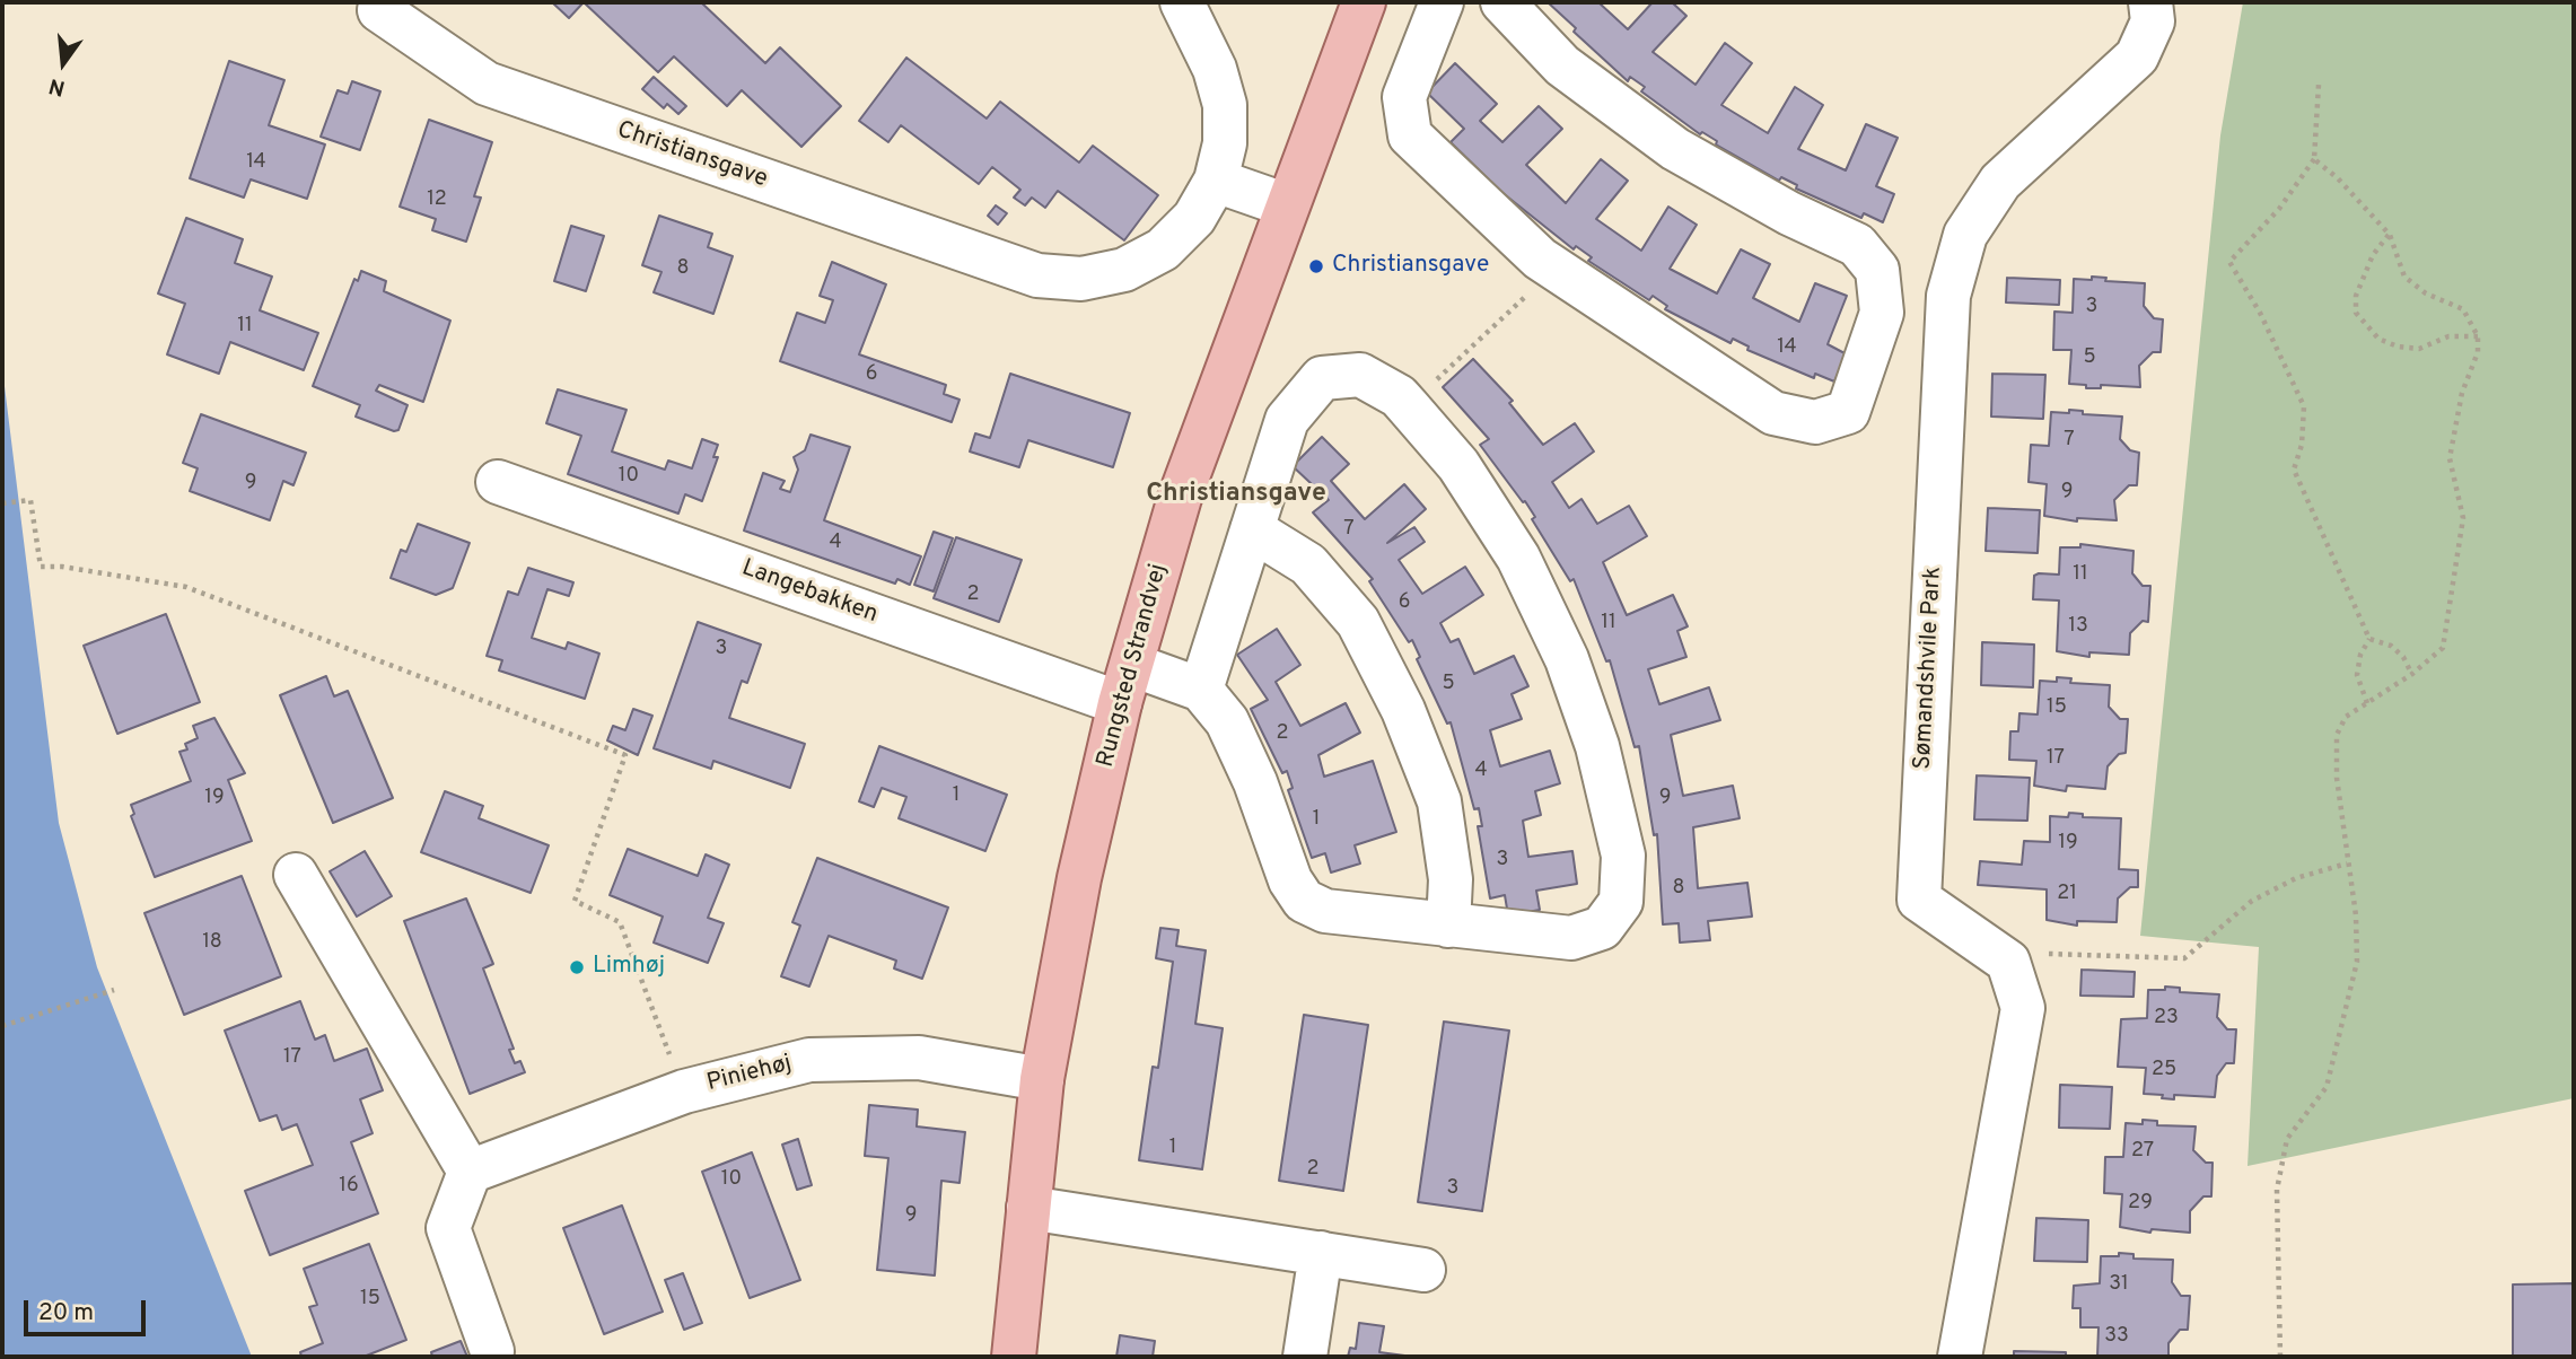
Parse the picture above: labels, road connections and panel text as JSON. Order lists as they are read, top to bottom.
{
  "streets": {
    "main road": ["Rungsted Strandvej"],
    "street": [
      "Christiansgave",
      "Langebakken",
      "Sømandshvile Park",
      "Piniehøj"
    ]
  },
  "crossings": [
    ["Langebakken", "Rungsted Strandvej"],
    ["Rungsted Strandvej", "Piniehøj"]
  ],
  "districts": ["Christiansgave"],
  "places": ["Christiansgave", "Limhøj"],
  "house_numbers": [
    "14",
    "12",
    "8",
    "3",
    "11",
    "14",
    "5",
    "6",
    "7",
    "10",
    "9",
    "9",
    "7",
    "4",
    "11",
    "2",
    "6",
    "11",
    "13",
    "3",
    "5",
    "15",
    "2",
    "17",
    "4",
    "1",
    "19",
    "9",
    "1",
    "19",
    "3",
    "8",
    "21",
    "18",
    "23",
    "17",
    "25",
    "1",
    "27",
    "2",
    "10",
    "16",
    "3",
    "29",
    "9",
    "31",
    "15",
    "33"
  ],
  "scale_bar": "20 m",
  "north": "bottom"
}
